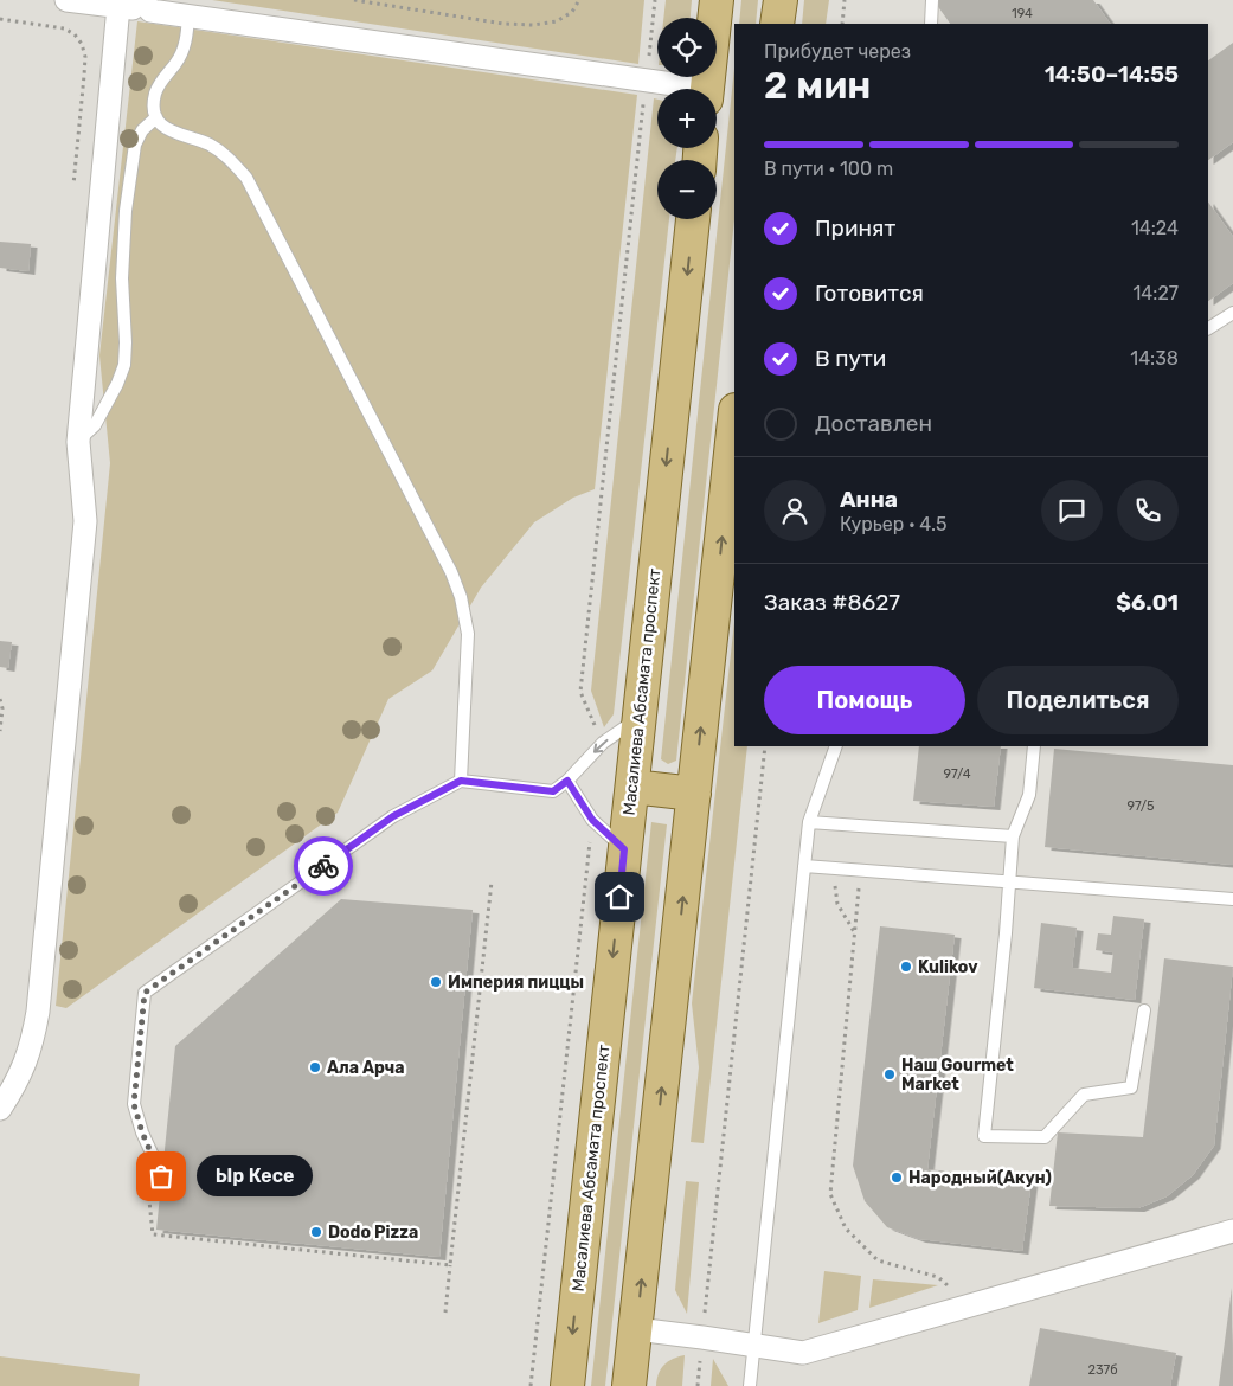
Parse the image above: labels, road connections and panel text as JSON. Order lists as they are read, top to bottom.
{
  "streets": {
    "main road": ["Масалиева Абсамата проспект"]
  },
  "places": [
    "Kulikov",
    "Империя пиццы",
    "Ала Арча",
    "Наш Gourmet Market",
    "Ыр Кесе",
    "Народный(Акун)",
    "Dodo Pizza"
  ],
  "house_numbers": [
    "194",
    "97/4",
    "97/5",
    "237б"
  ],
  "page": {
    "map_buttons": ["+", "−"],
    "heading": ["2 мин", "Прибудет через", "14:50–14:55"],
    "panel": [
      "Анна",
      "Курьер · 4.5",
      "Заказ #8627",
      "$6.01"
    ],
    "bar": "В пути · 100 m",
    "list": [
      ["Принят", "14:24"],
      ["Готовится", "14:27"],
      ["В пути", "14:38"],
      "Доставлен"
    ],
    "buttons": ["Помощь", "Поделиться"],
    "bubble": "Ыр Кесе"
  }
}
